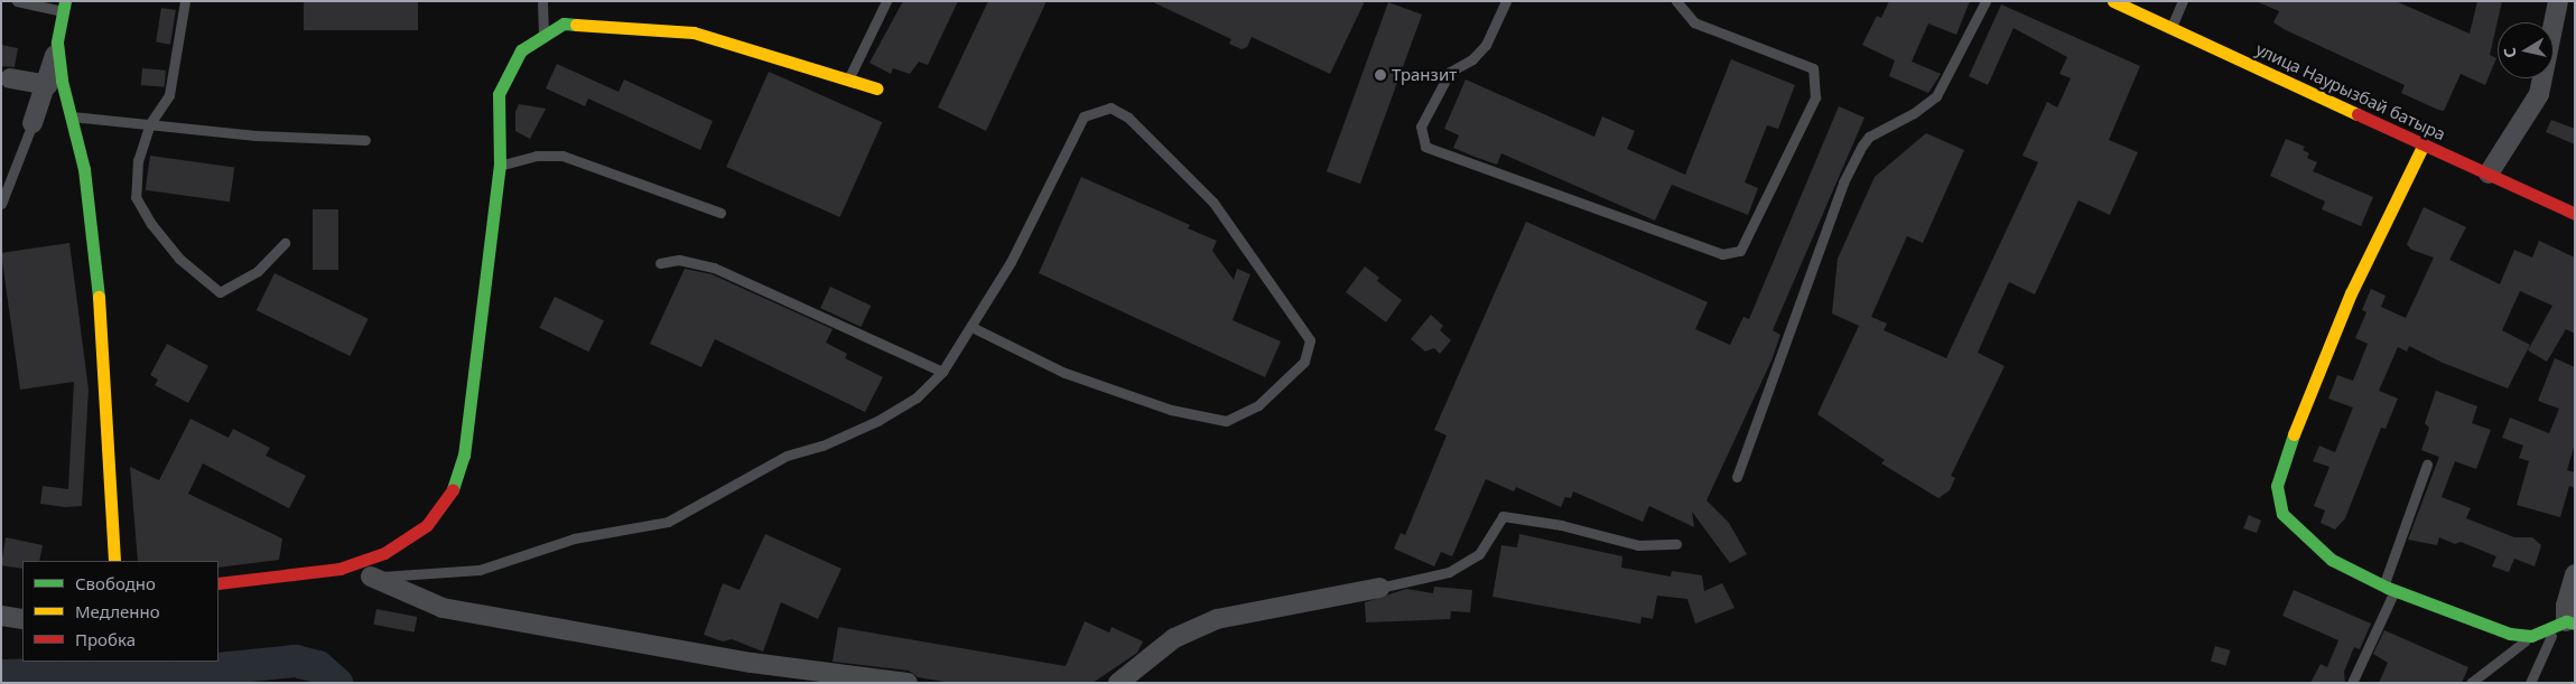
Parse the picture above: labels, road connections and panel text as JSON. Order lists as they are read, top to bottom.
{
  "streets": {
    "street": ["улица Наурызбай батыра"]
  },
  "places": ["Транзит"],
  "legend": ["Свободно", "Медленно", "Пробка"],
  "north": "left"
}
